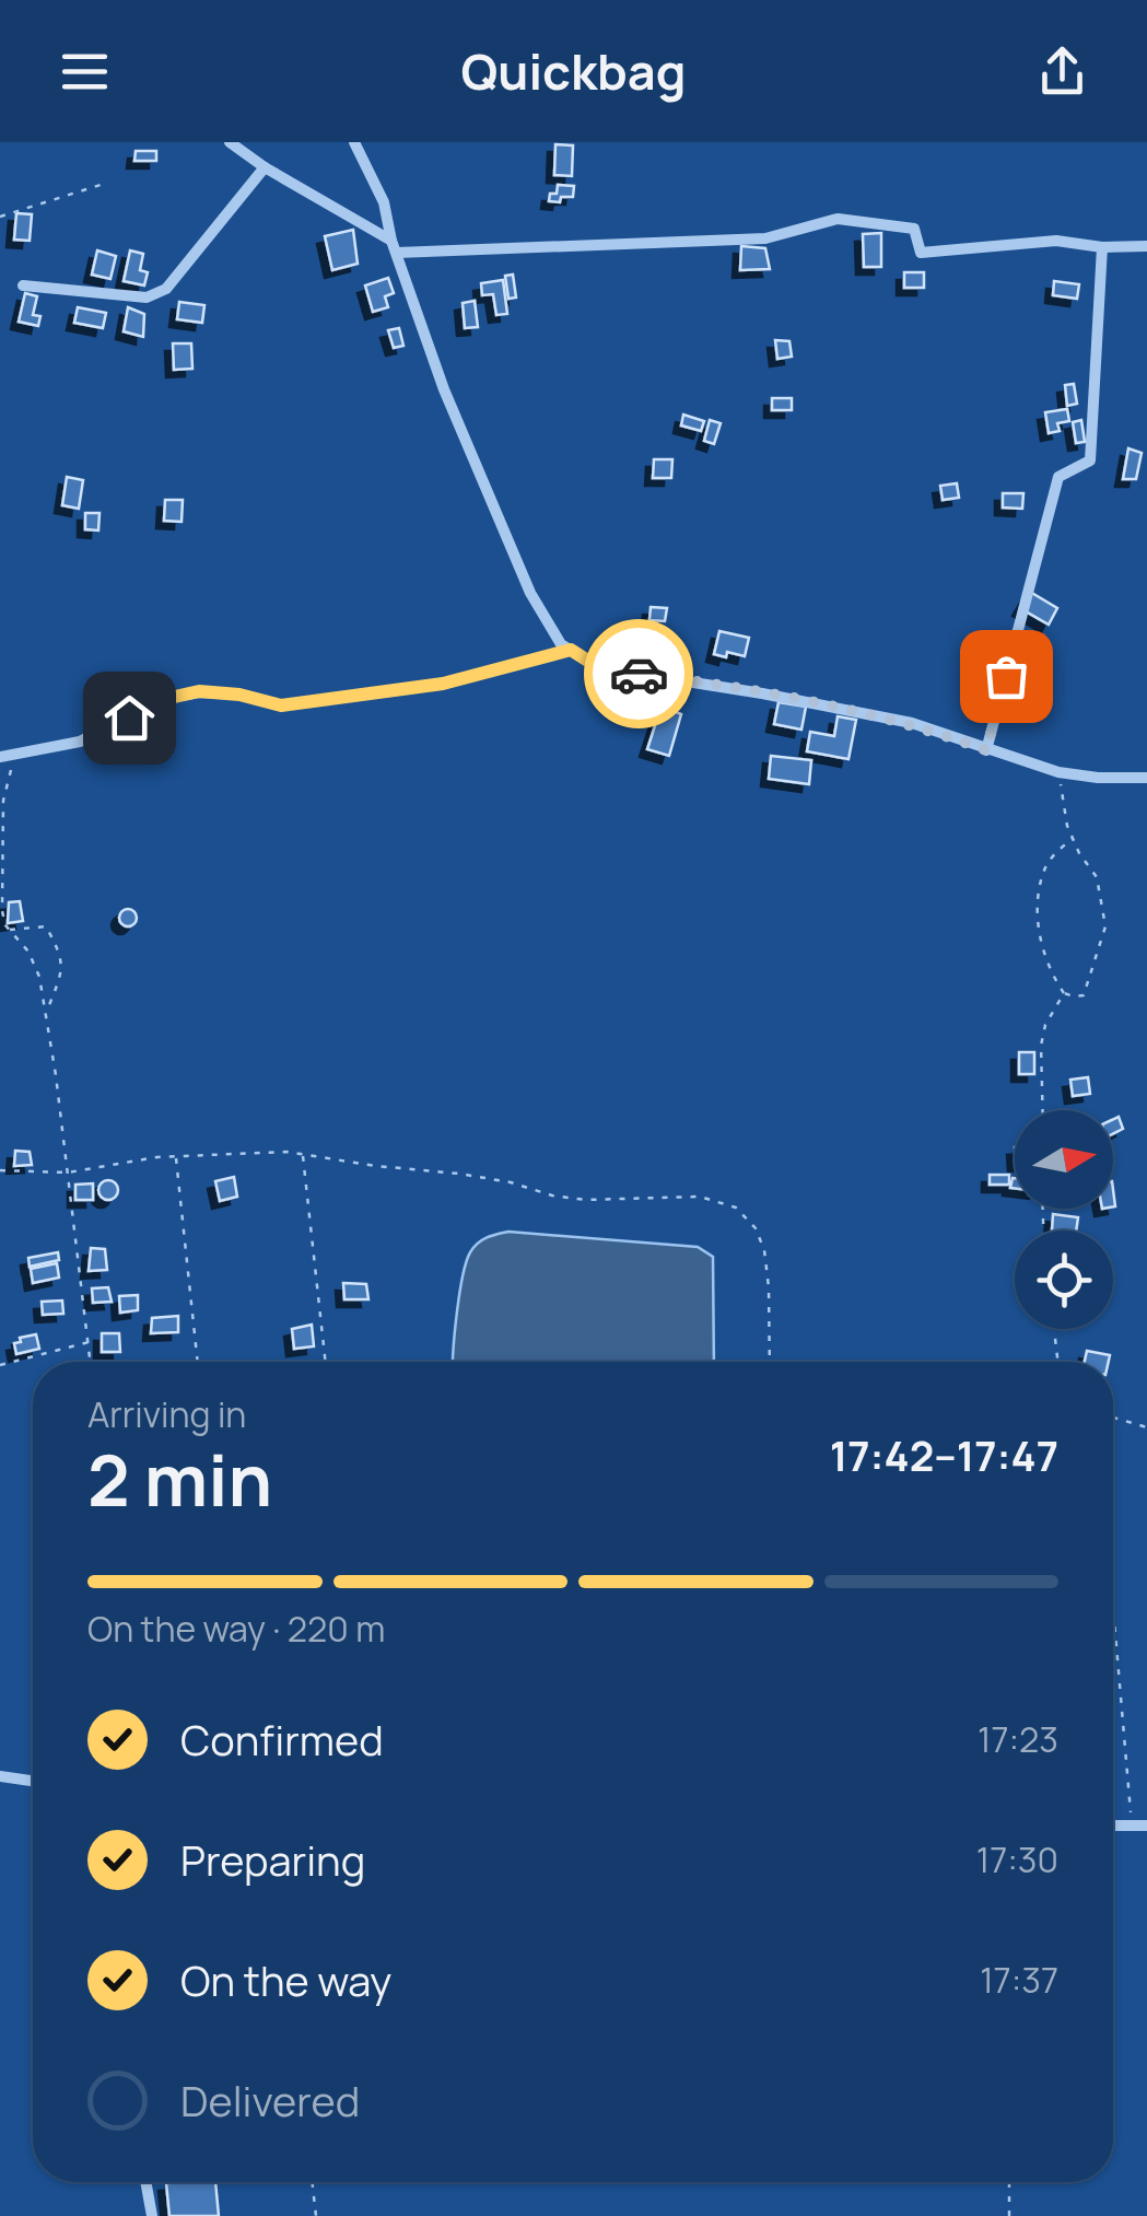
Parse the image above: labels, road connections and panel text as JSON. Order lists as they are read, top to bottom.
{
  "north": "right",
  "page": {
    "header": "Quickbag",
    "heading": ["2 min", "Arriving in", "17:42–17:47"],
    "bar": "On the way · 220 m",
    "list": [
      ["Confirmed", "17:23"],
      ["Preparing", "17:30"],
      ["On the way", "17:37"],
      "Delivered"
    ]
  }
}
